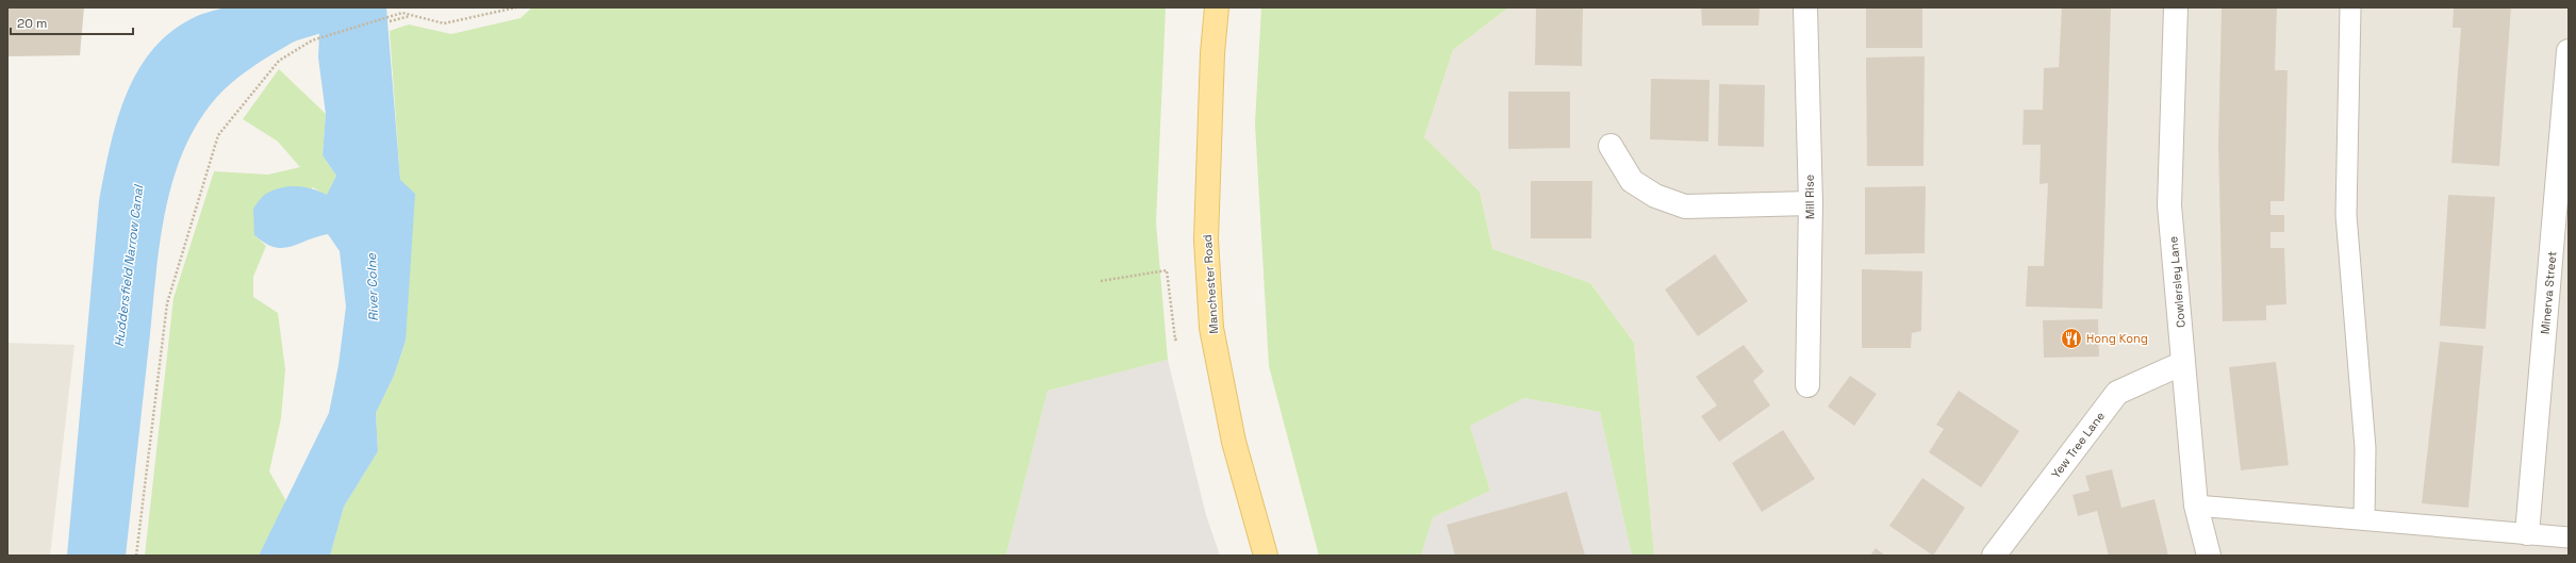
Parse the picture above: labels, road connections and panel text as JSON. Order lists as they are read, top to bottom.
{
  "streets": {
    "main road": ["Manchester Road"],
    "street": [
      "Mill Rise",
      "Cowlersley Lane",
      "Minerva Street",
      "Yew Tree Lane"
    ]
  },
  "crossings": [
    ["Cowlersley Lane", "Yew Tree Lane"]
  ],
  "water": ["Huddersfield Narrow Canal", "River Colne"],
  "places": {
    "restaurant": ["Hong Kong"]
  },
  "scale_bar": "20 m"
}
